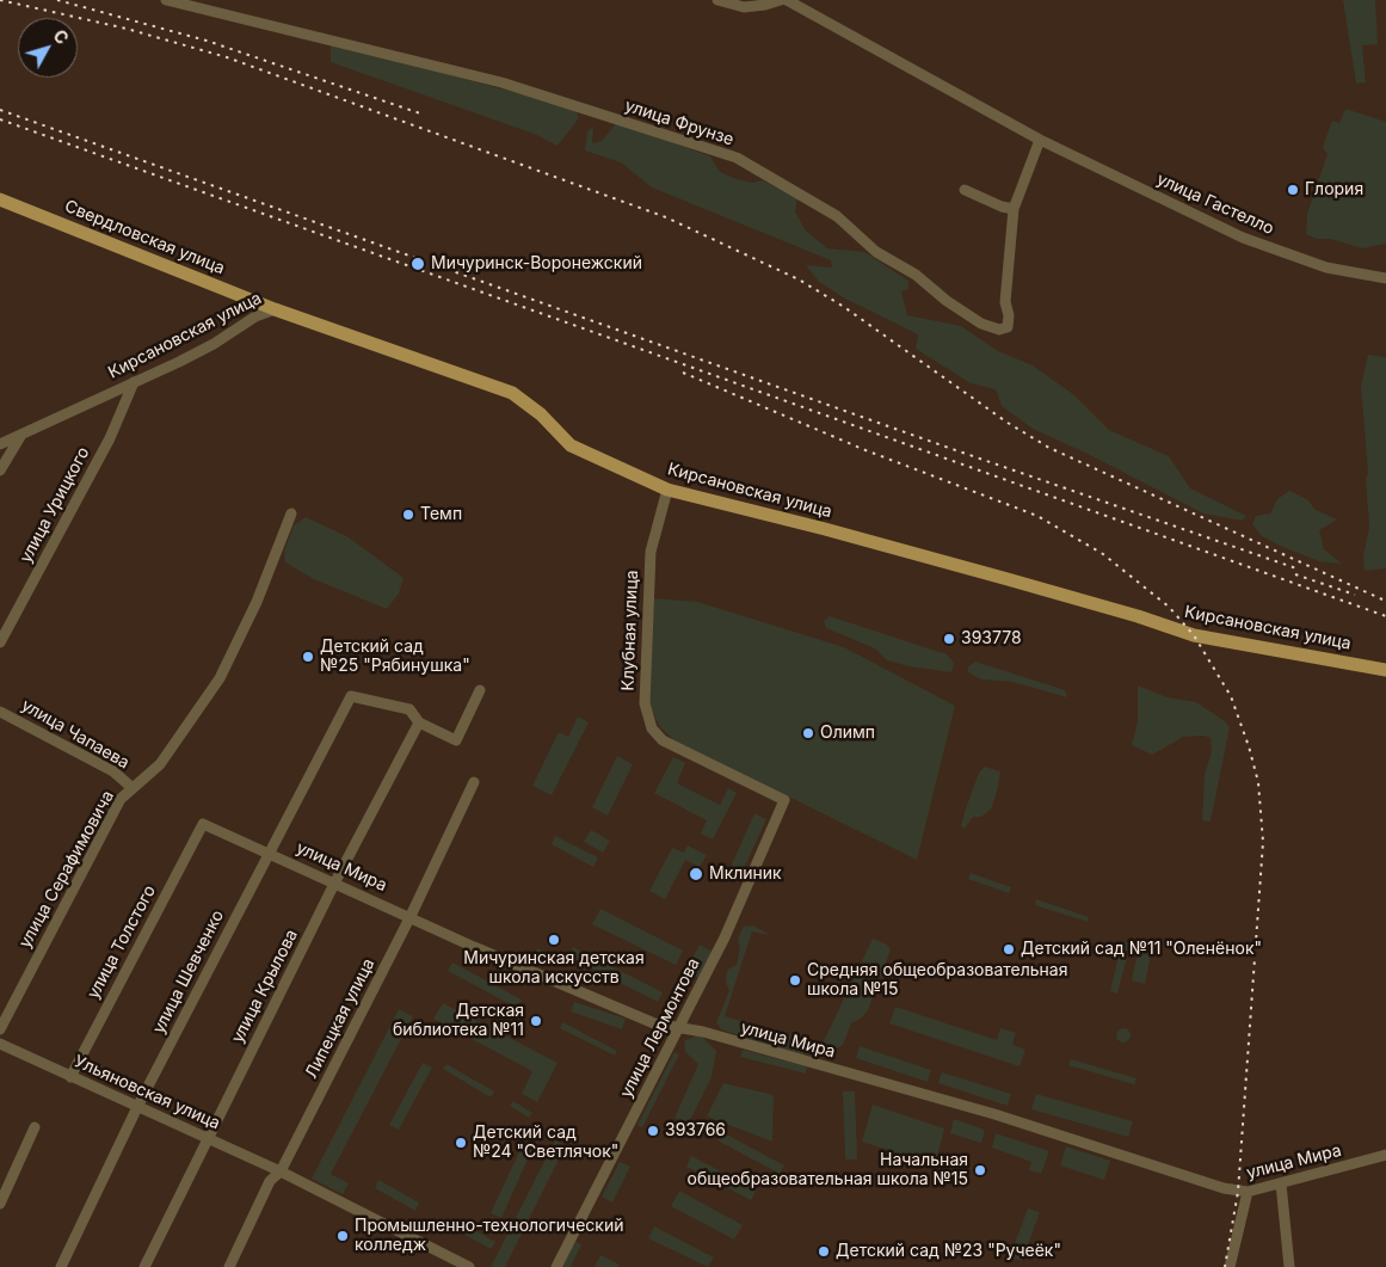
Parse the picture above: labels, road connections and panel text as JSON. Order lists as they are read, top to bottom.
{
  "streets": {
    "main road": ["Свердловская улица", "Кирсановская улица"],
    "street": [
      "улица Фрунзе",
      "улица Гастелло",
      "улица Урицкого",
      "Клубная улица",
      "улица Чапаева",
      "улица Мира",
      "улица Серафимовича",
      "улица Толстого",
      "улица Шевченко",
      "улица Крылова",
      "Липецкая улица",
      "улица Лермонтова",
      "Ульяновская улица"
    ]
  },
  "crossings": [
    ["Свердловская улица", "Кирсановская улица"],
    ["Кирсановская улица", "улица Урицкого"],
    ["Кирсановская улица", "Клубная улица"],
    ["Клубная улица", "улица Лермонтова"],
    ["улица Чапаева", "улица Серафимовича"],
    ["улица Мира", "улица Толстого"],
    ["улица Мира", "улица Шевченко"],
    ["улица Мира", "улица Крылова"],
    ["улица Мира", "Липецкая улица"],
    ["улица Мира", "улица Лермонтова"],
    ["улица Толстого", "Ульяновская улица"],
    ["улица Шевченко", "улица Крылова"],
    ["улица Шевченко", "Ульяновская улица"],
    ["улица Крылова", "Ульяновская улица"],
    ["Липецкая улица", "Ульяновская улица"]
  ],
  "places": [
    "Глория",
    "Мичуринск-Воронежский",
    "Темп",
    "393778",
    "Детский сад №25 \"Рябинушка\"",
    "Олимп",
    "Мклиник",
    "Мичуринская детская школа искусств",
    "Детский сад №11 \"Оленёнок\"",
    "Средняя общеобразовательная школа №15",
    "Детская библиотека №11",
    "393766",
    "Детский сад №24 \"Светлячок\"",
    "Начальная общеобразовательная школа №15",
    "Промышленно-технологический колледж",
    "Детский сад №23 \"Ручеёк\""
  ],
  "north": "top right"
}
